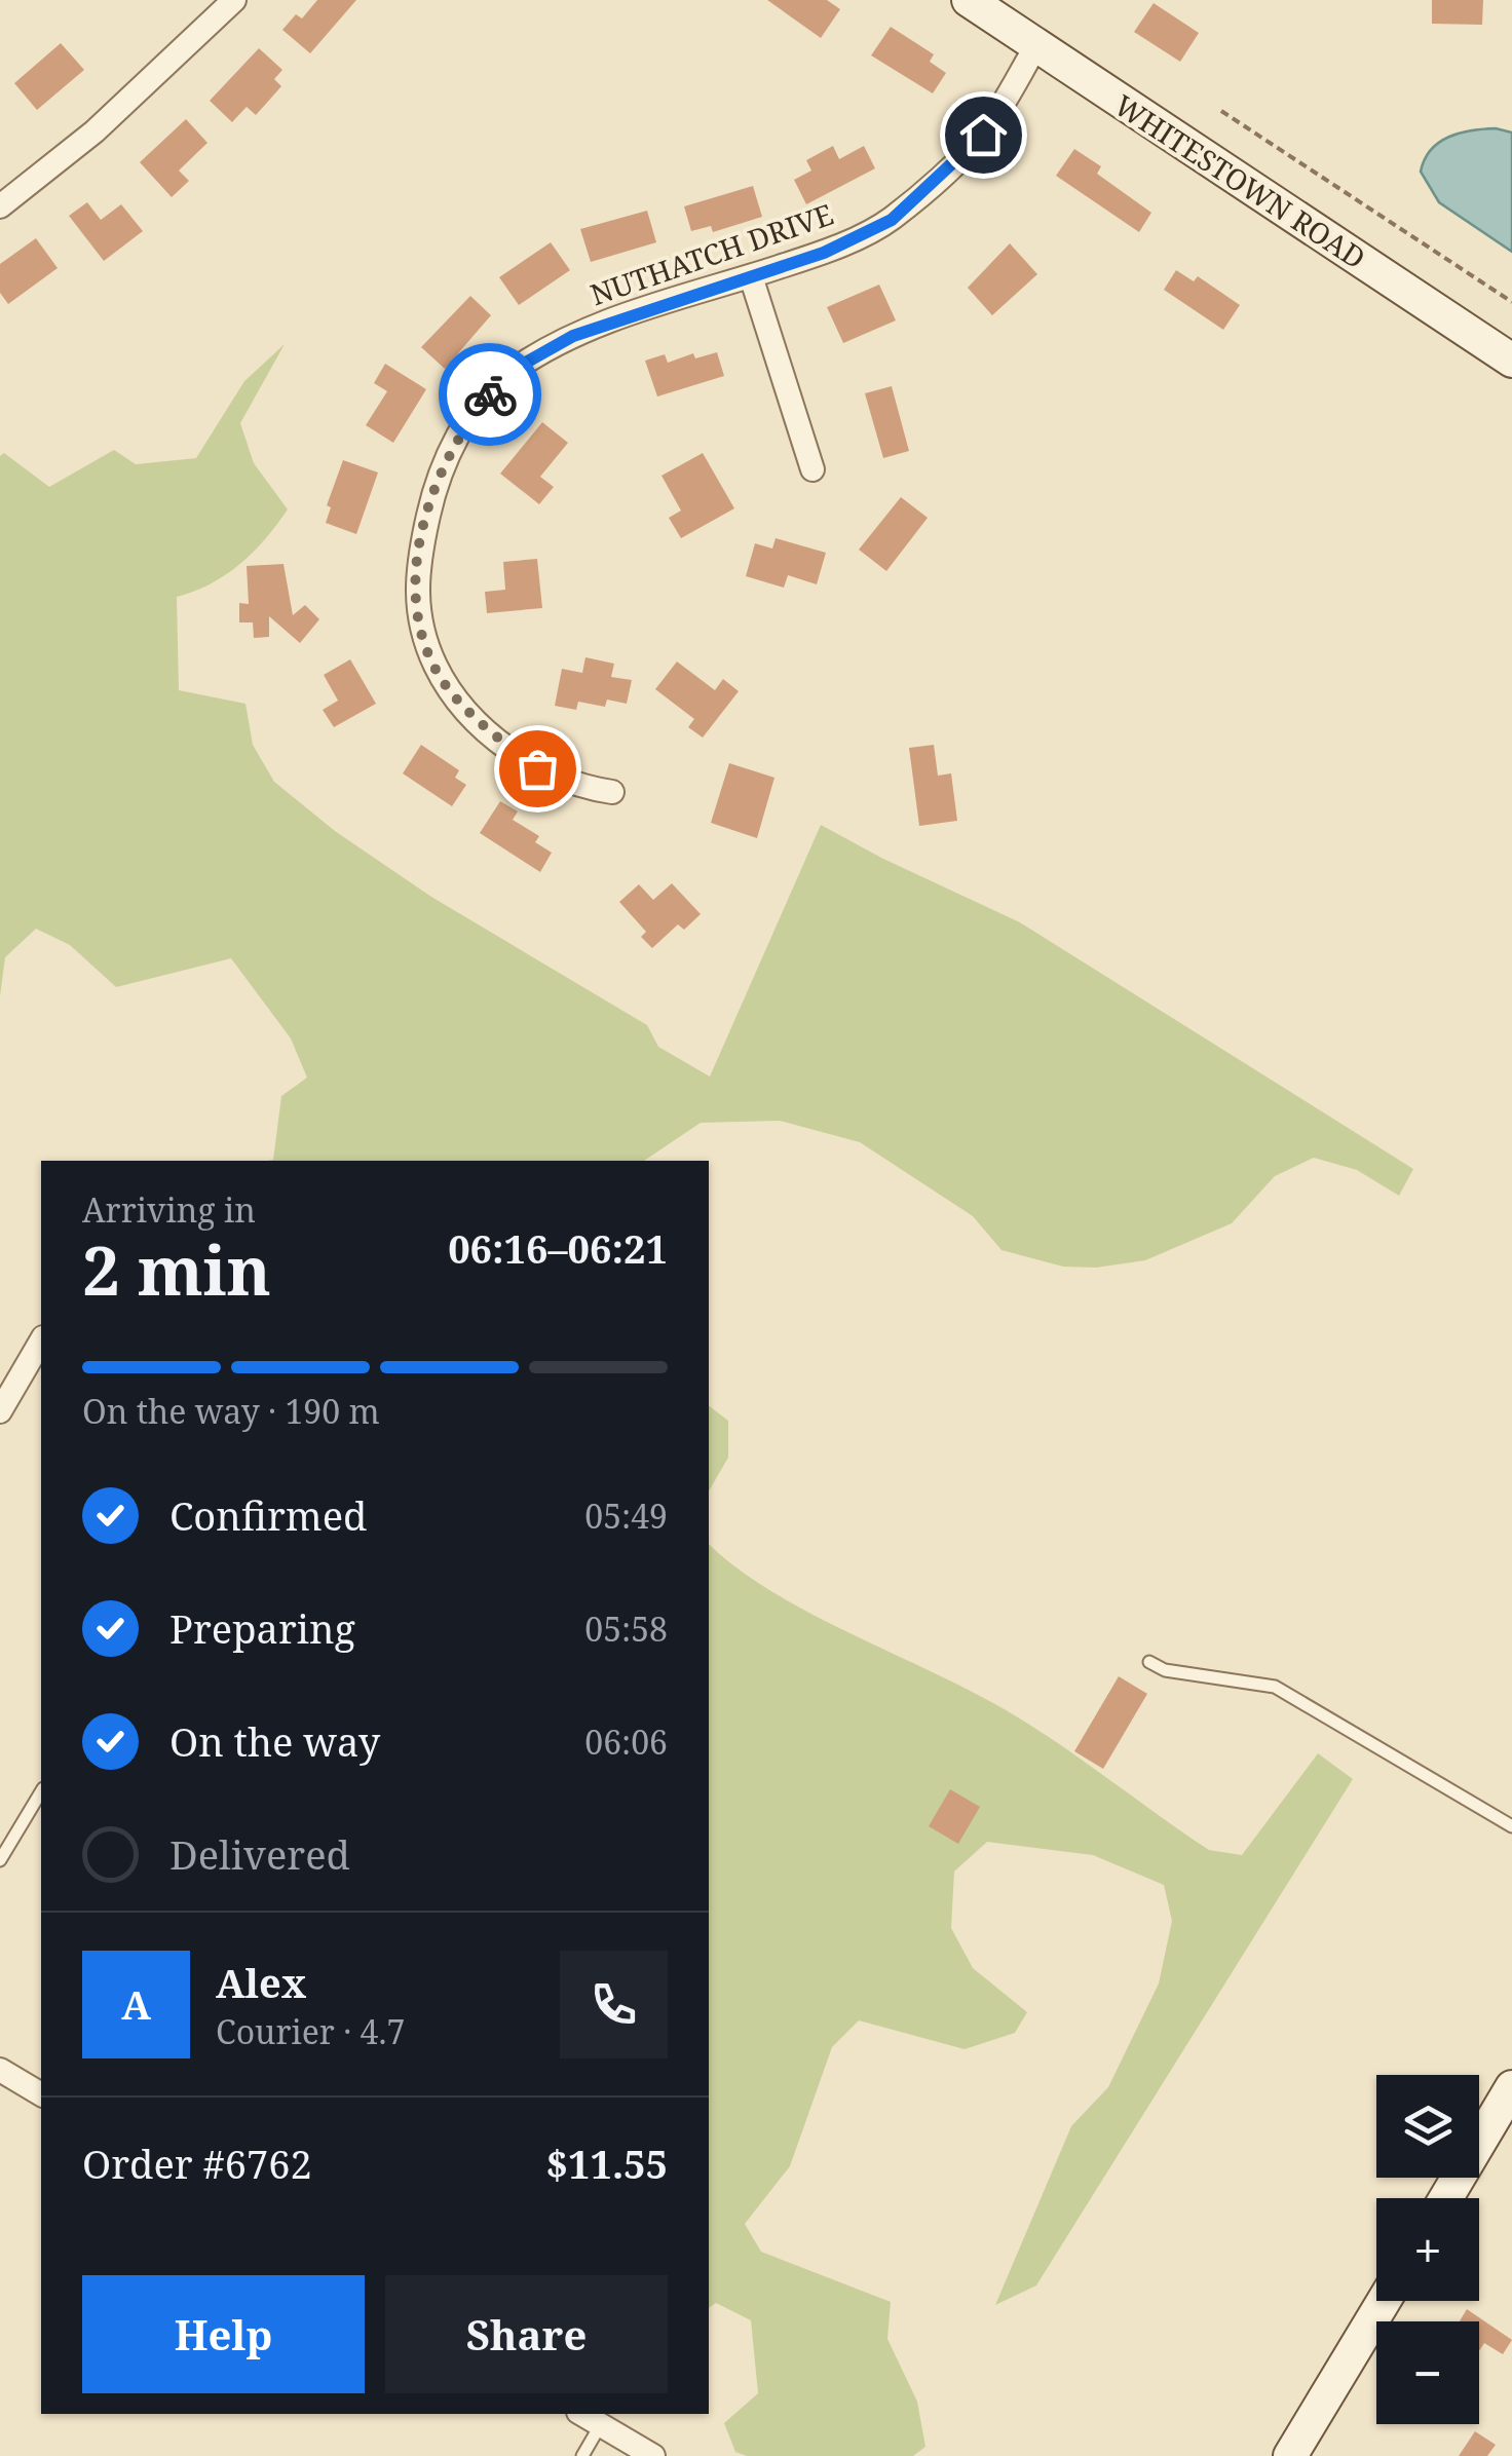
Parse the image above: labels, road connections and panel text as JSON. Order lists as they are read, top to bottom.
{
  "streets": {
    "street": ["WHITESTOWN ROAD", "NUTHATCH DRIVE"]
  },
  "crossings": [
    ["WHITESTOWN ROAD", "NUTHATCH DRIVE"]
  ],
  "page": {
    "heading": ["2 min", "Arriving in", "06:16–06:21"],
    "panel": [
      "Alex",
      "Courier · 4.7",
      "Order #6762",
      "$11.55"
    ],
    "bar": "On the way · 190 m",
    "list": [
      ["Confirmed", "05:49"],
      ["Preparing", "05:58"],
      ["On the way", "06:06"],
      "Delivered"
    ],
    "round": "A",
    "map_buttons": ["+", "−"],
    "buttons": ["Help", "Share"]
  }
}
